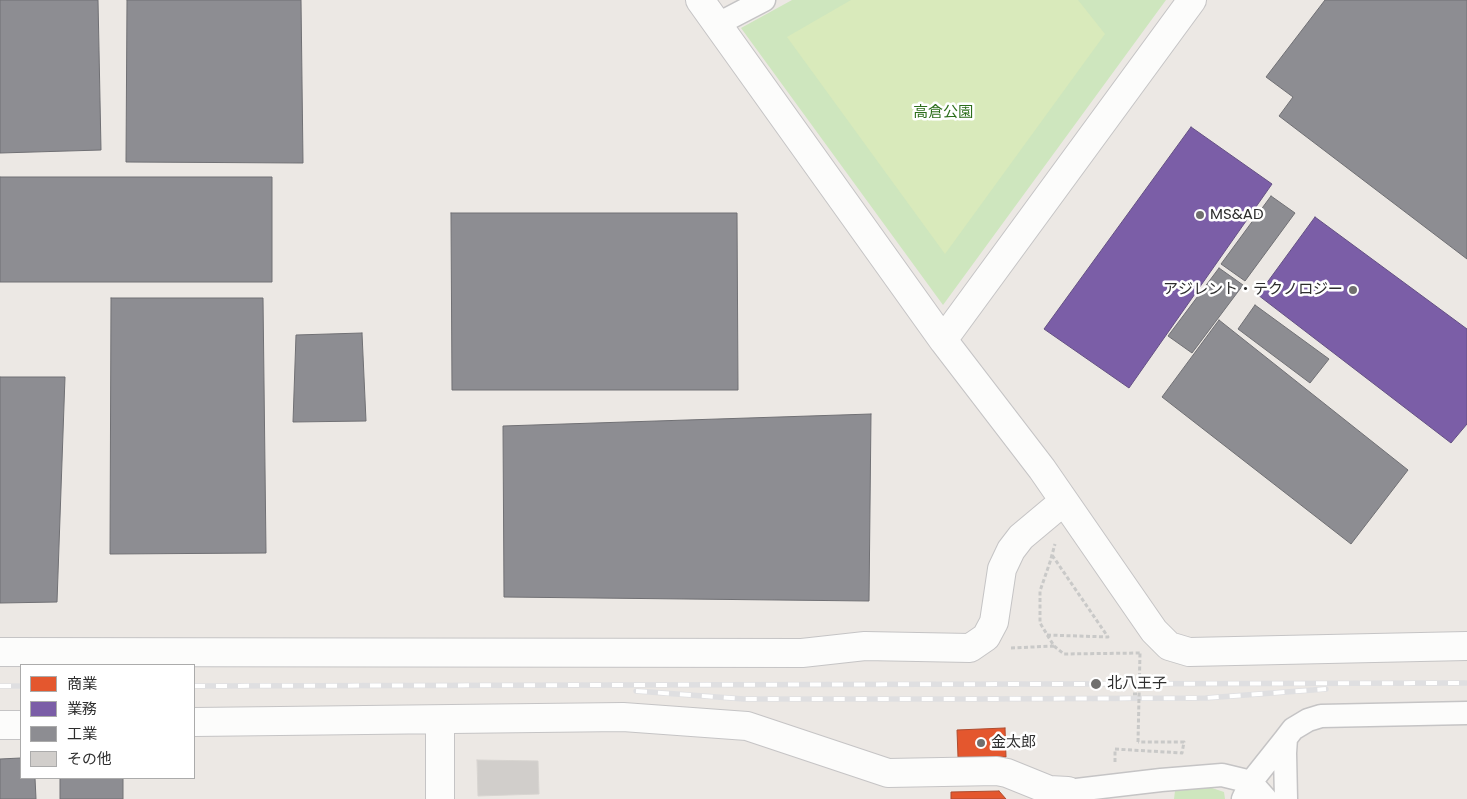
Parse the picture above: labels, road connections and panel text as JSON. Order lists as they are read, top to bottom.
{
  "parks": ["高倉公園"],
  "places": [
    "MS&AD",
    "アジレント・テクノロジー",
    "北八王子",
    "金太郎"
  ],
  "legend": [
    "商業",
    "業務",
    "工業",
    "その他"
  ]
}
